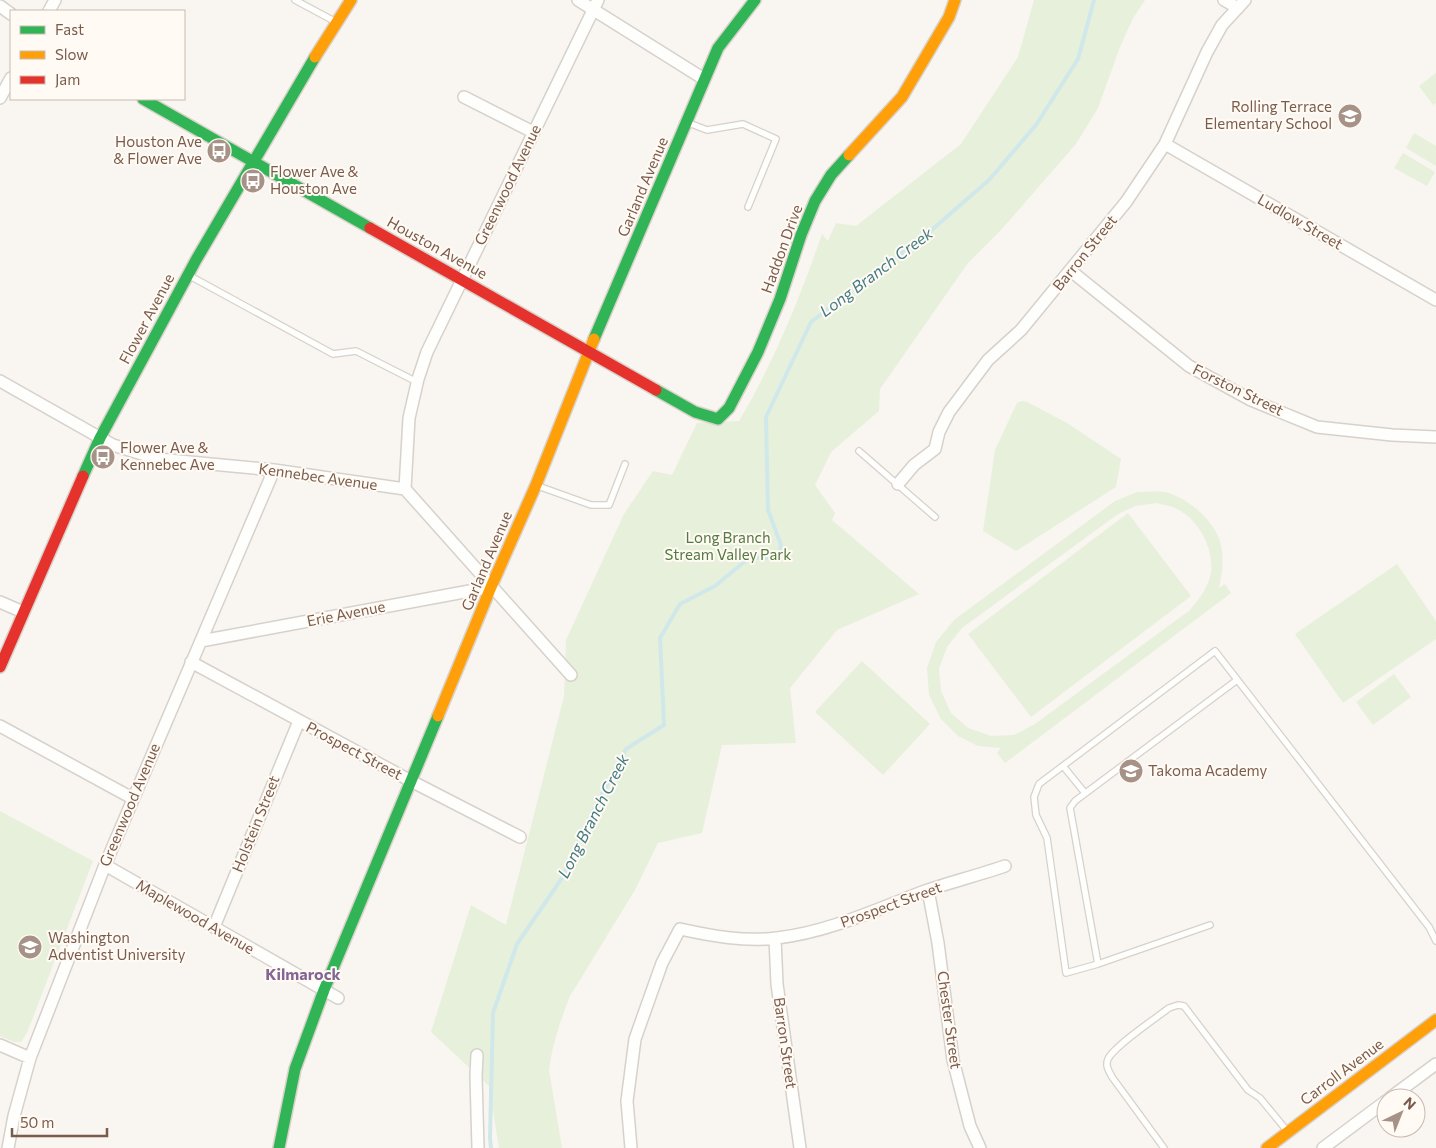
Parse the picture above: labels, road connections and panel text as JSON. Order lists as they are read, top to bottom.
{
  "streets": {
    "street": [
      "Greenwood Avenue",
      "Garland Avenue",
      "Ludlow Street",
      "Houston Avenue",
      "Haddon Drive",
      "Barron Street",
      "Flower Avenue",
      "Forston Street",
      "Kennebec Avenue",
      "Erie Avenue",
      "Prospect Street",
      "Holstein Street",
      "Maplewood Avenue",
      "Chester Street",
      "Carroll Avenue"
    ]
  },
  "crossings": [
    ["Greenwood Avenue", "Houston Avenue"],
    ["Greenwood Avenue", "Kennebec Avenue"],
    ["Greenwood Avenue", "Erie Avenue"],
    ["Greenwood Avenue", "Prospect Street"],
    ["Greenwood Avenue", "Maplewood Avenue"],
    ["Garland Avenue", "Houston Avenue"],
    ["Garland Avenue", "Erie Avenue"],
    ["Garland Avenue", "Prospect Street"],
    ["Garland Avenue", "Maplewood Avenue"],
    ["Ludlow Street", "Barron Street"],
    ["Houston Avenue", "Haddon Drive"],
    ["Houston Avenue", "Flower Avenue"],
    ["Barron Street", "Forston Street"],
    ["Barron Street", "Prospect Street"],
    ["Flower Avenue", "Kennebec Avenue"],
    ["Prospect Street", "Holstein Street"],
    ["Prospect Street", "Chester Street"],
    ["Holstein Street", "Maplewood Avenue"]
  ],
  "districts": ["Kilmarock"],
  "water": ["Long Branch Creek"],
  "parks": ["Long Branch Stream Valley Park"],
  "places": {
    "school or university": ["Rolling Terrace Elementary School", "Takoma Academy", "Washington Adventist University"],
    "bus stop": ["Houston Ave & Flower Ave", "Flower Ave & Houston Ave", "Flower Ave & Kennebec Ave"]
  },
  "legend": ["Fast", "Slow", "Jam"],
  "scale_bar": "50 m",
  "north": "top right"
}
